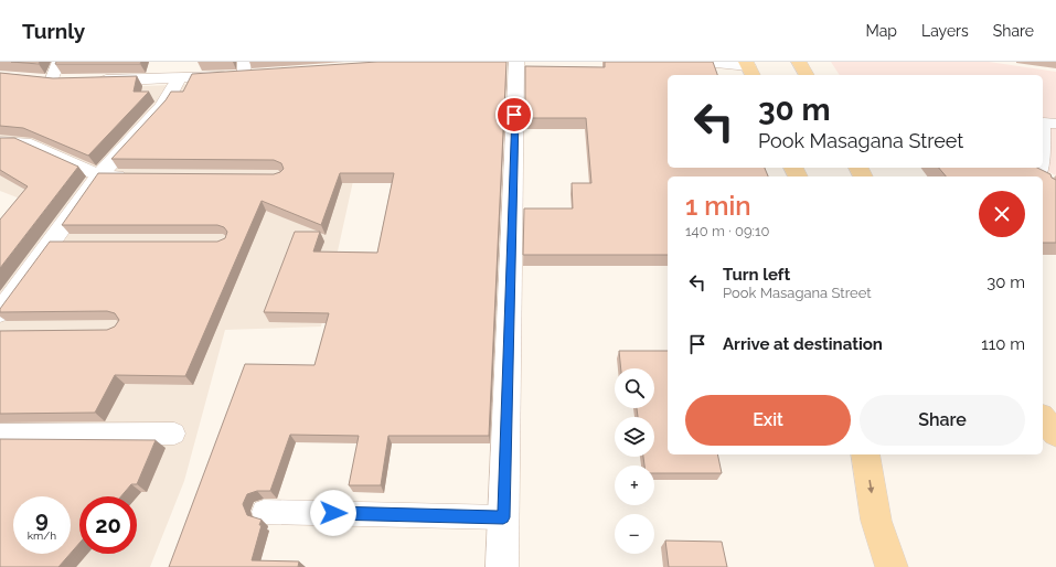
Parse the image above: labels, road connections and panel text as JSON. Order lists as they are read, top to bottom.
{
  "page": {
    "header": "Turnly",
    "nav": ["Map", "Layers", "Share"],
    "turn": ["30 m", "Pook Masagana Street"],
    "heading": ["1 min", "140 m · 09:10"],
    "list": [
      {
        "name": "Turn left",
        "note": "Pook Masagana Street",
        "value": "30 m"
      },
      {
        "name": "Arrive at destination",
        "value": "110 m"
      }
    ],
    "map_buttons": ["+", "−"],
    "buttons": ["Exit", "Share"],
    "speed": "9 km/h",
    "limit": "20"
  }
}
